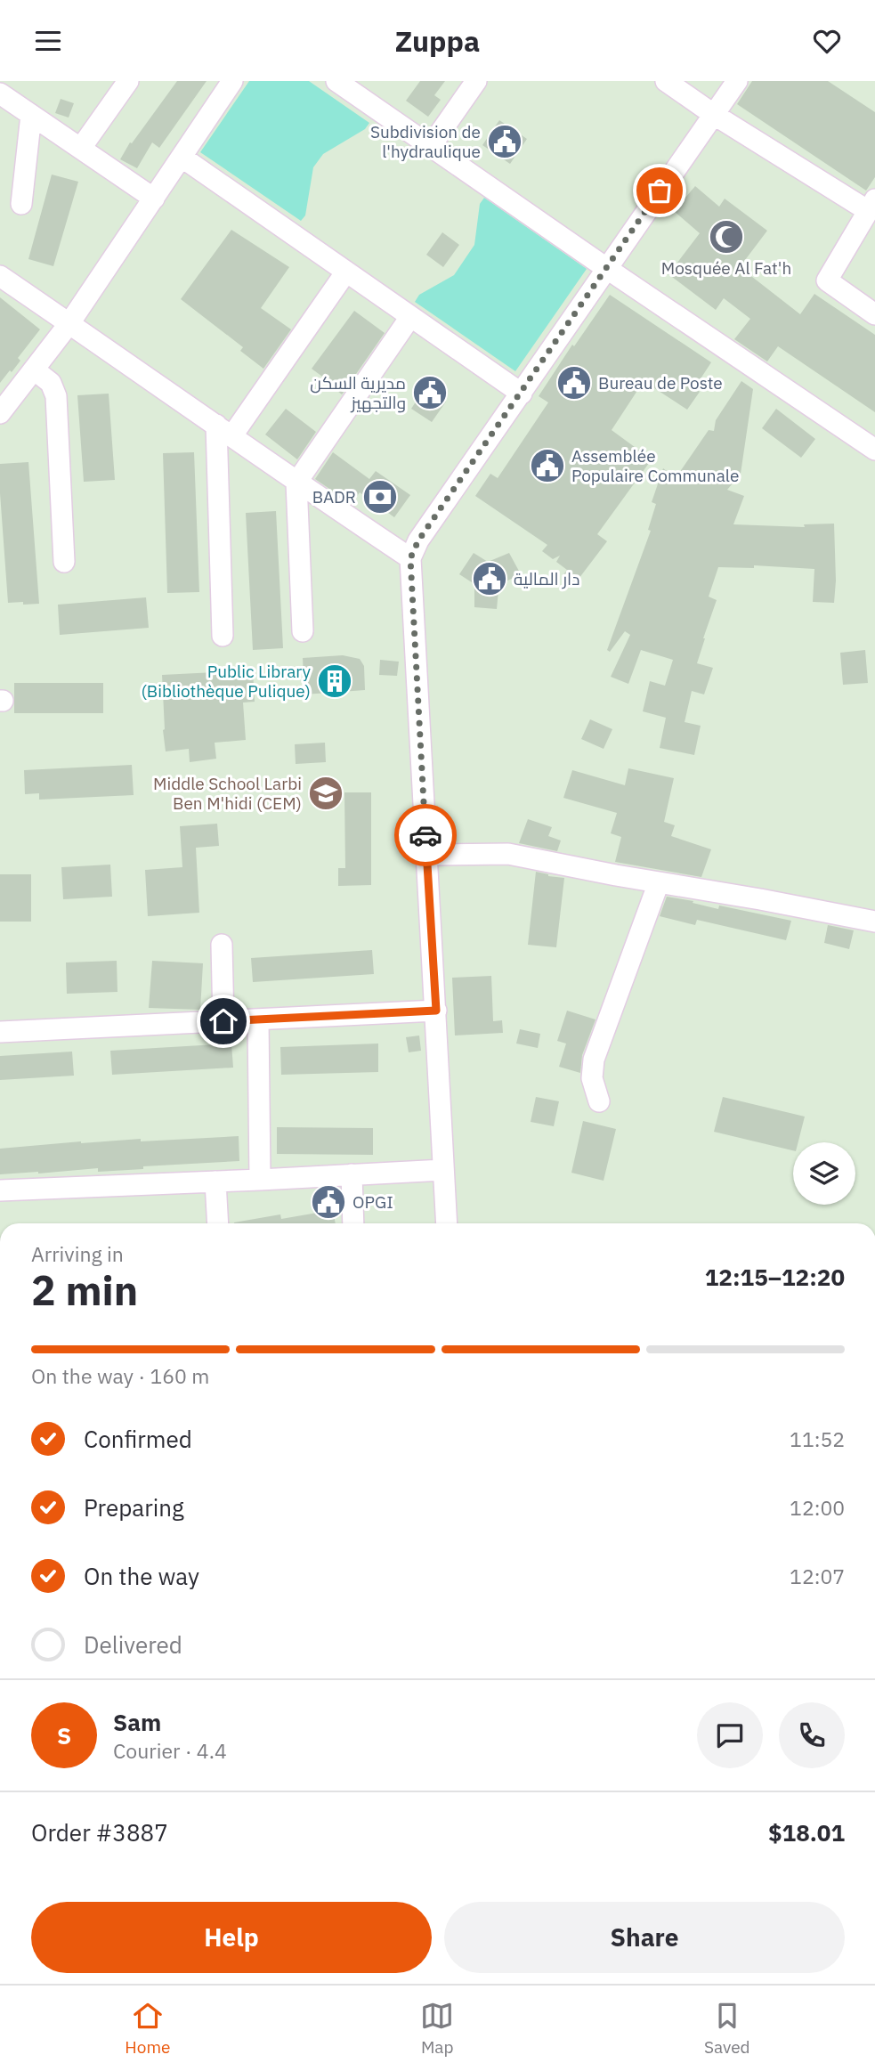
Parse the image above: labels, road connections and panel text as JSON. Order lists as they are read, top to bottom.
{
  "places": {
    "public building": [
      "Subdivision de l'hydraulique",
      "Bureau de Poste",
      "مديرية السكن والتجهيز",
      "Assemblée Populaire Communale",
      "دار المالية",
      "OPGI"
    ],
    "mosque": ["Mosquée Al Fat'h"],
    "bank": ["BADR"],
    "building": ["Public Library (Bibliothèque Pulique)"],
    "school or university": ["Middle School Larbi Ben M'hidi (CEM)"]
  },
  "page": {
    "header": "Zuppa",
    "heading": ["2 min", "Arriving in", "12:15–12:20"],
    "panel": [
      "Sam",
      "Courier · 4.4",
      "Order #3887",
      "$18.01"
    ],
    "bar": "On the way · 160 m",
    "list": [
      ["Confirmed", "11:52"],
      ["Preparing", "12:00"],
      ["On the way", "12:07"],
      "Delivered"
    ],
    "round": "S",
    "buttons": ["Help", "Share"],
    "tabs": ["Home", "Map", "Saved"]
  }
}
